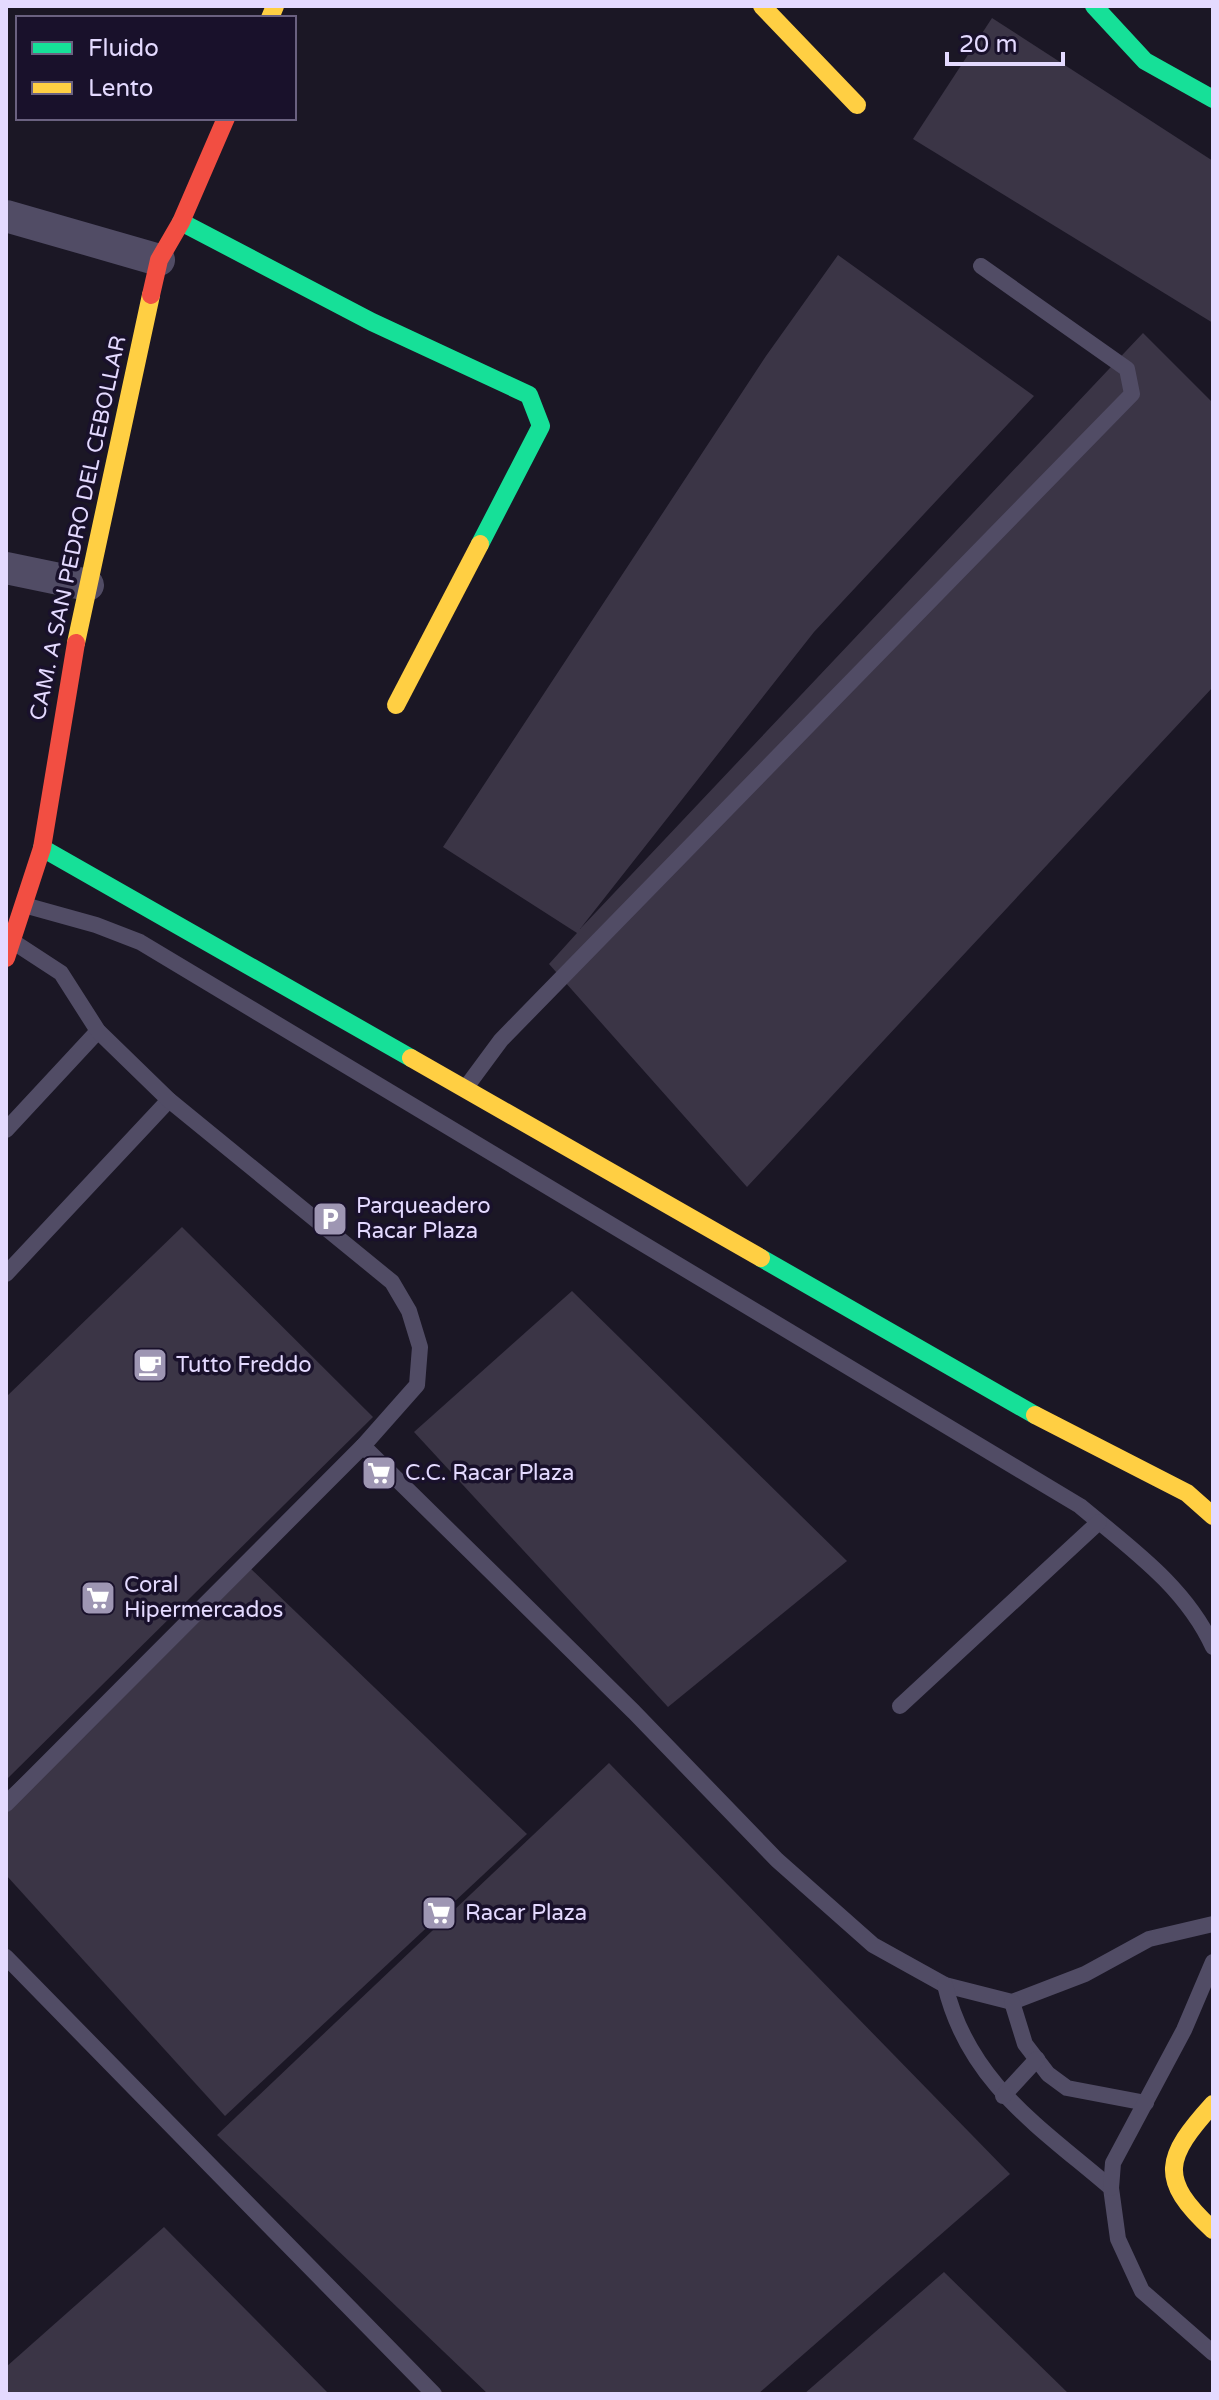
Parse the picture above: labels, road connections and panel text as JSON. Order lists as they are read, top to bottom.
{
  "streets": {
    "street": ["CAM. A SAN PEDRO DEL CEBOLLAR"]
  },
  "places": {
    "parking": ["Parqueadero Racar Plaza"],
    "cafe": ["Tutto Freddo"],
    "supermarket": ["C.C. Racar Plaza", "Coral Hipermercados", "Racar Plaza"]
  },
  "legend": ["Fluido", "Lento"],
  "scale_bar": "20 m"
}
